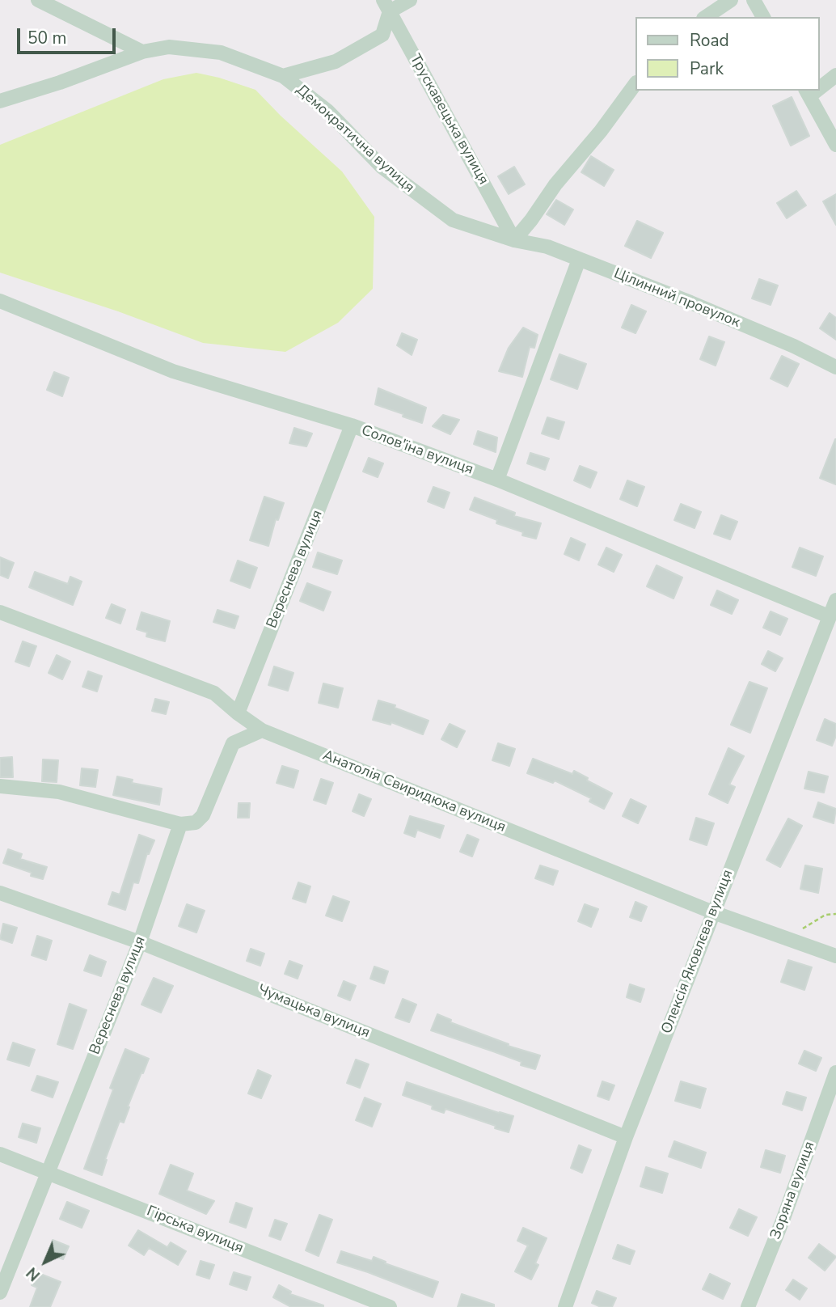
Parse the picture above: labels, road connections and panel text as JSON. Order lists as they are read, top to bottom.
{
  "streets": {
    "street": [
      "Трускавецька вулиця",
      "Демократична вулиця",
      "Цілинний провулок",
      "Солов'їна вулиця",
      "Вереснева вулиця",
      "Анатолія Свиридюка вулиця",
      "Олексія Яковлєва вулиця",
      "Чумацька вулиця",
      "Зоряна вулиця",
      "Гірська вулиця"
    ]
  },
  "crossings": [
    ["Трускавецька вулиця", "Демократична вулиця"],
    ["Трускавецька вулиця", "Цілинний провулок"],
    ["Демократична вулиця", "Цілинний провулок"],
    ["Солов'їна вулиця", "Вереснева вулиця"],
    ["Солов'їна вулиця", "Олексія Яковлєва вулиця"],
    ["Вереснева вулиця", "Анатолія Свиридюка вулиця"],
    ["Вереснева вулиця", "Чумацька вулиця"],
    ["Вереснева вулиця", "Гірська вулиця"],
    ["Анатолія Свиридюка вулиця", "Олексія Яковлєва вулиця"],
    ["Олексія Яковлєва вулиця", "Чумацька вулиця"]
  ],
  "legend": ["Road", "Park"],
  "scale_bar": "50 m",
  "north": "bottom left"
}
